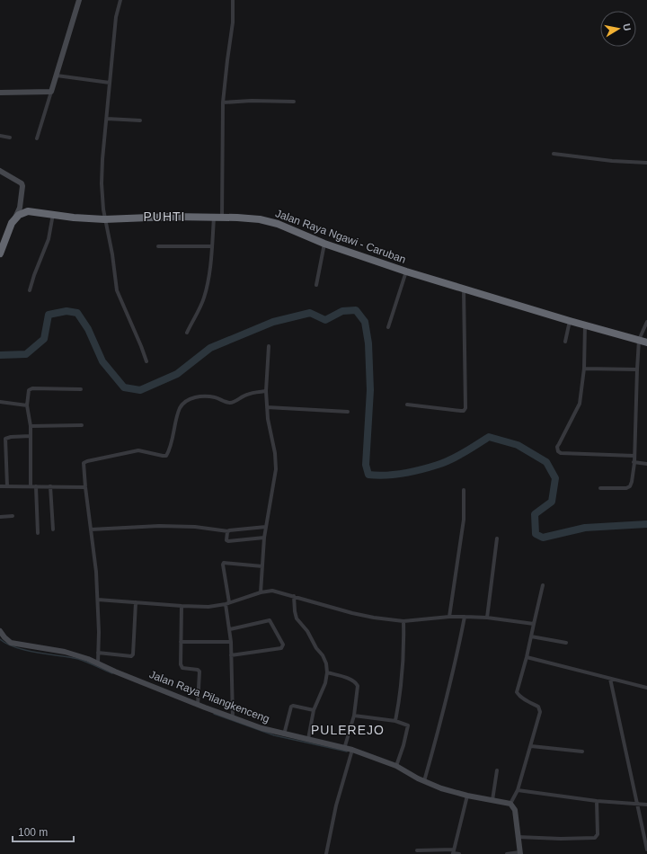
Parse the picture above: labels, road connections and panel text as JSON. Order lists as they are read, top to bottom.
{
  "streets": {
    "highway": ["Jalan Raya Ngawi - Caruban"],
    "main road": ["Jalan Raya Pilangkenceng"]
  },
  "districts": ["PUHTI", "PULEREJO"],
  "scale_bar": "100 m",
  "north": "right"
}
